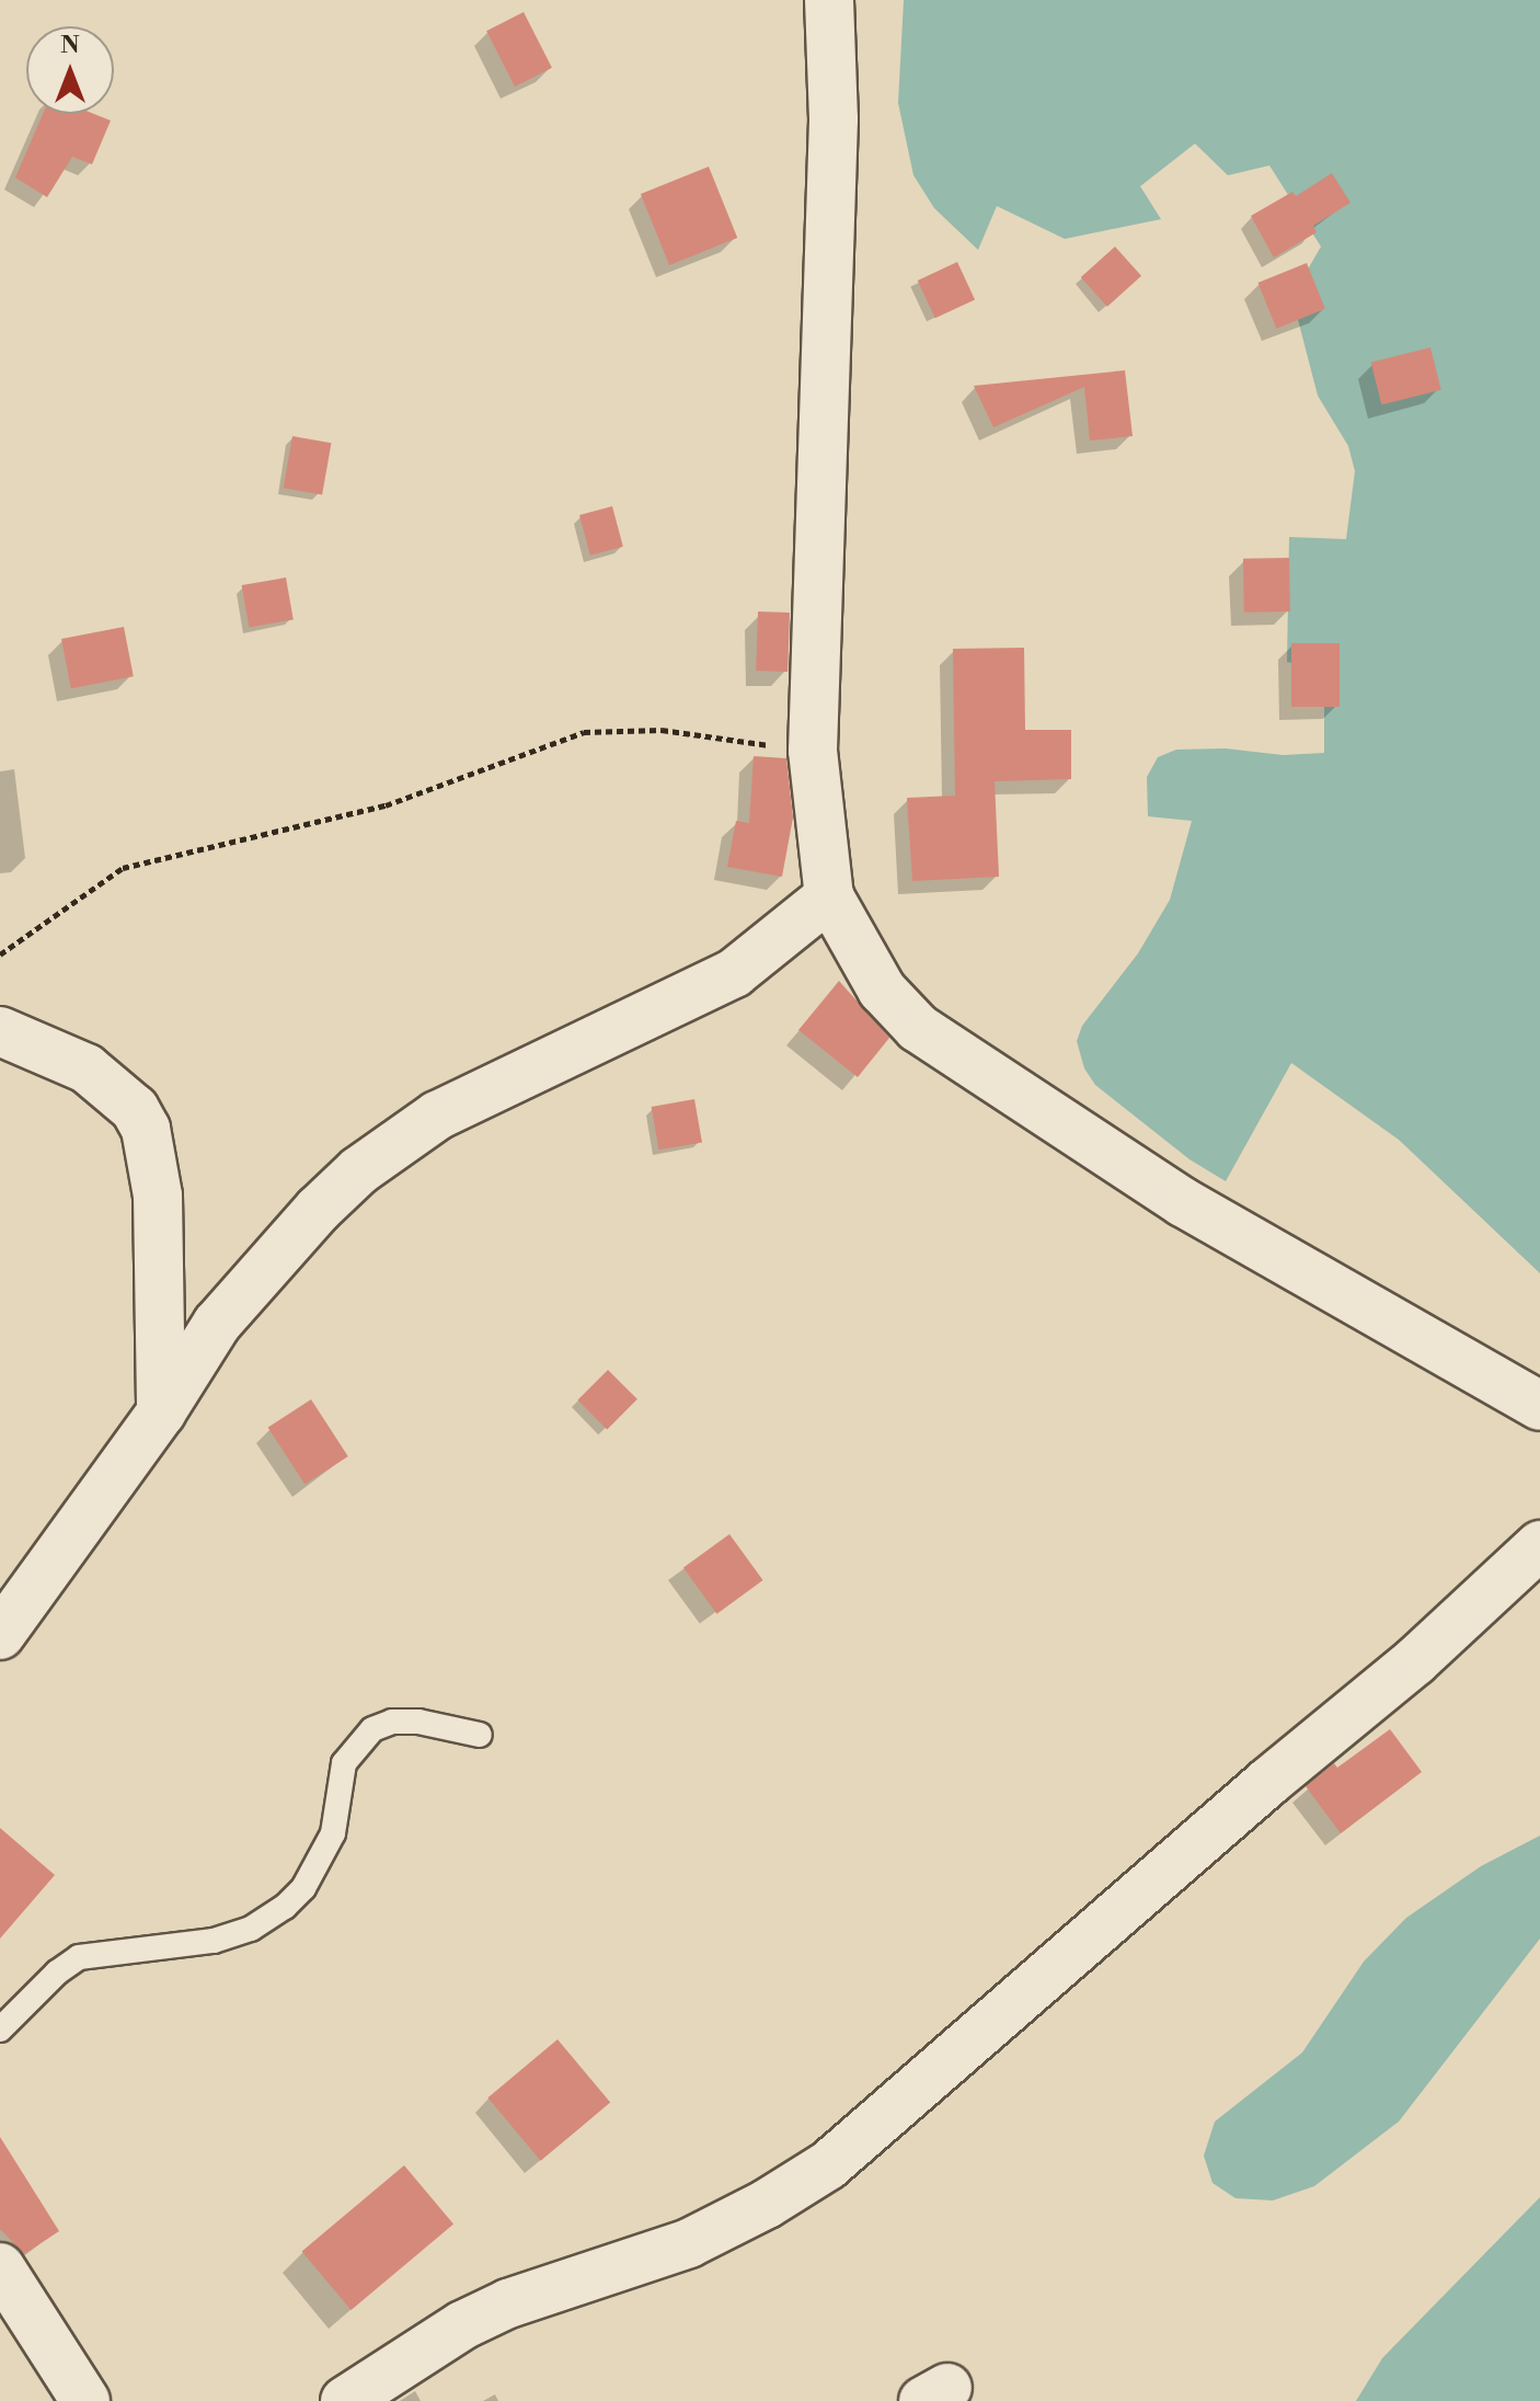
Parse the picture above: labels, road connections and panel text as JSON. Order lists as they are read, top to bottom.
{
  "north": "top"
}
